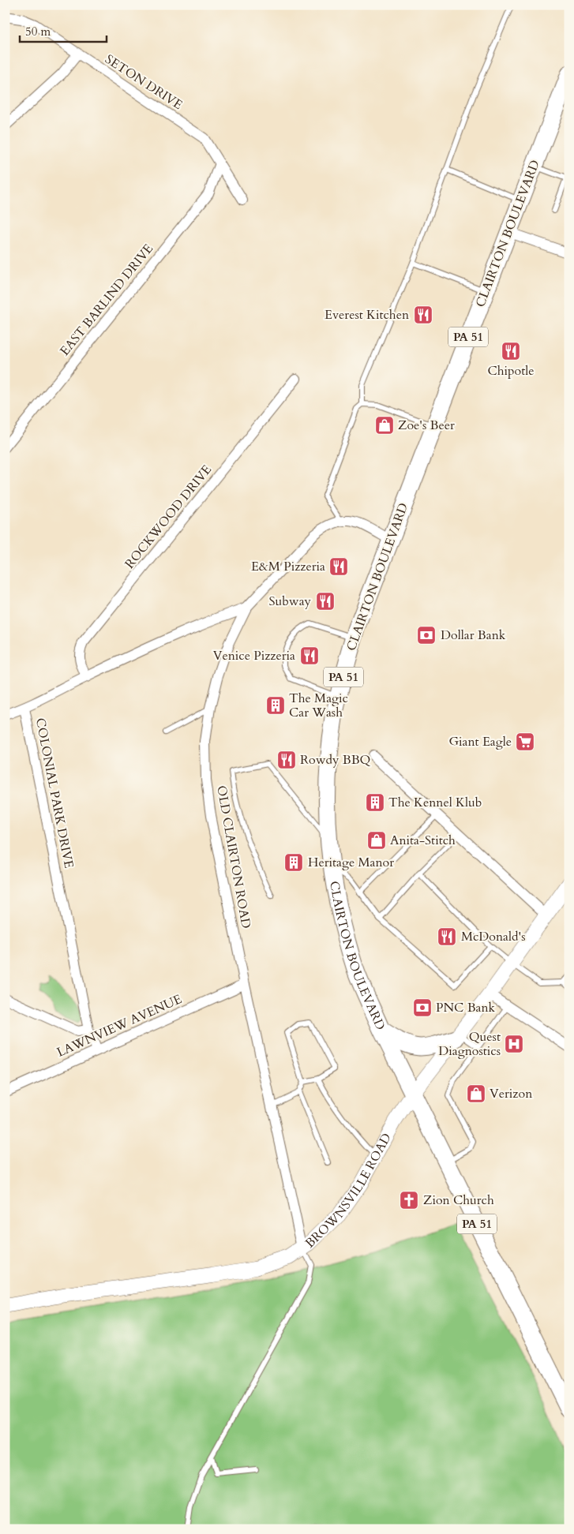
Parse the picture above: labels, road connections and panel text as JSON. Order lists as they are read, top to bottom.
{
  "streets": {
    "highway": ["CLAIRTON BOULEVARD", "PA 51"],
    "main road": ["BROWNSVILLE ROAD"],
    "street": [
      "SETON DRIVE",
      "EAST BARLIND DRIVE",
      "ROCKWOOD DRIVE",
      "COLONIAL PARK DRIVE",
      "OLD CLAIRTON ROAD",
      "LAWNVIEW AVENUE"
    ]
  },
  "crossings": [
    ["SETON DRIVE", "EAST BARLIND DRIVE"],
    ["CLAIRTON BOULEVARD", "OLD CLAIRTON ROAD"],
    ["CLAIRTON BOULEVARD", "BROWNSVILLE ROAD"],
    ["ROCKWOOD DRIVE", "COLONIAL PARK DRIVE"],
    ["COLONIAL PARK DRIVE", "OLD CLAIRTON ROAD"],
    ["COLONIAL PARK DRIVE", "LAWNVIEW AVENUE"],
    ["OLD CLAIRTON ROAD", "LAWNVIEW AVENUE"],
    ["OLD CLAIRTON ROAD", "BROWNSVILLE ROAD"]
  ],
  "places": {
    "restaurant": [
      "Everest Kitchen",
      "Chipotle",
      "E&M Pizzeria",
      "Subway",
      "Venice Pizzeria",
      "Rowdy BBQ",
      "McDonald's"
    ],
    "shop": ["Zoe's Beer", "Anita-Stitch", "Verizon"],
    "bank": ["Dollar Bank", "PNC Bank"],
    "building": ["The Magic Car Wash", "The Kennel Klub", "Heritage Manor"],
    "supermarket": ["Giant Eagle"],
    "hospital": ["Quest Diagnostics"],
    "church": ["Zion Church"]
  },
  "scale_bar": "50 m"
}
